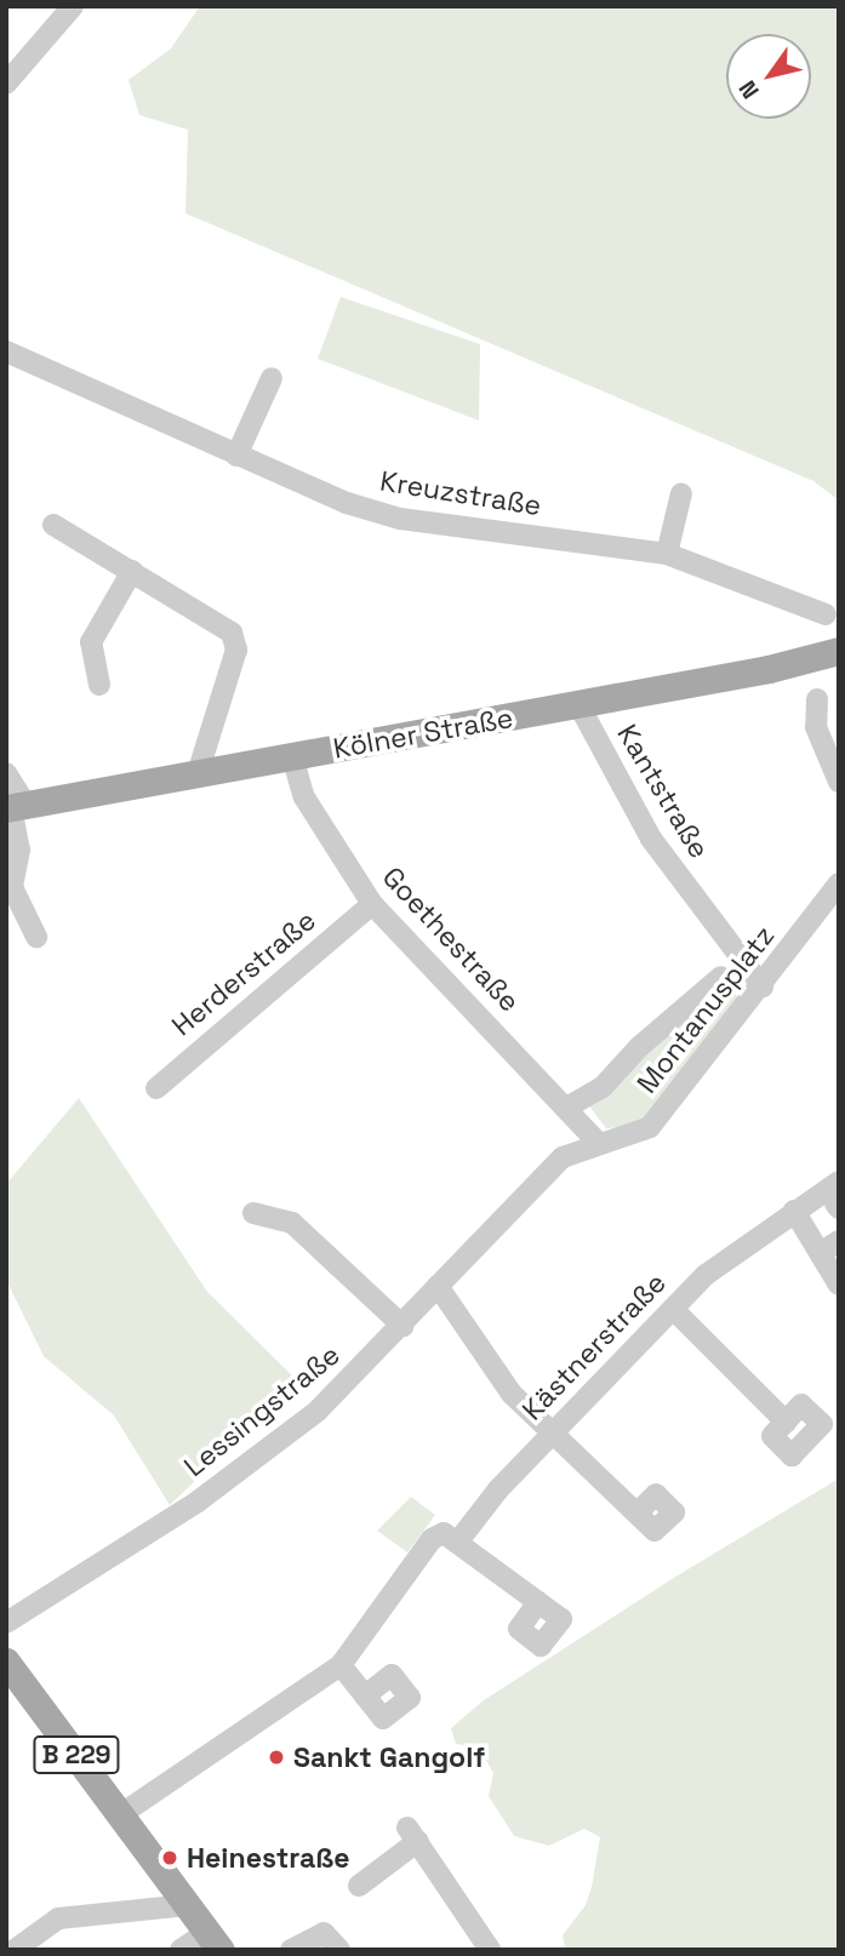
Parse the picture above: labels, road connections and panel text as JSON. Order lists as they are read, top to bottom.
{
  "streets": {
    "main road": ["Kölner Straße", "B 229"],
    "street": [
      "Kreuzstraße",
      "Kantstraße",
      "Goethestraße",
      "Herderstraße",
      "Montanusplatz",
      "Kästnerstraße",
      "Lessingstraße"
    ]
  },
  "crossings": [
    ["Kölner Straße", "Kantstraße"],
    ["Kölner Straße", "Goethestraße"],
    ["Kantstraße", "Montanusplatz"],
    ["Goethestraße", "Herderstraße"],
    ["Goethestraße", "Montanusplatz"],
    ["Goethestraße", "Lessingstraße"],
    ["Montanusplatz", "Lessingstraße"]
  ],
  "places": ["Sankt Gangolf", "Heinestraße"],
  "north": "bottom left"
}
